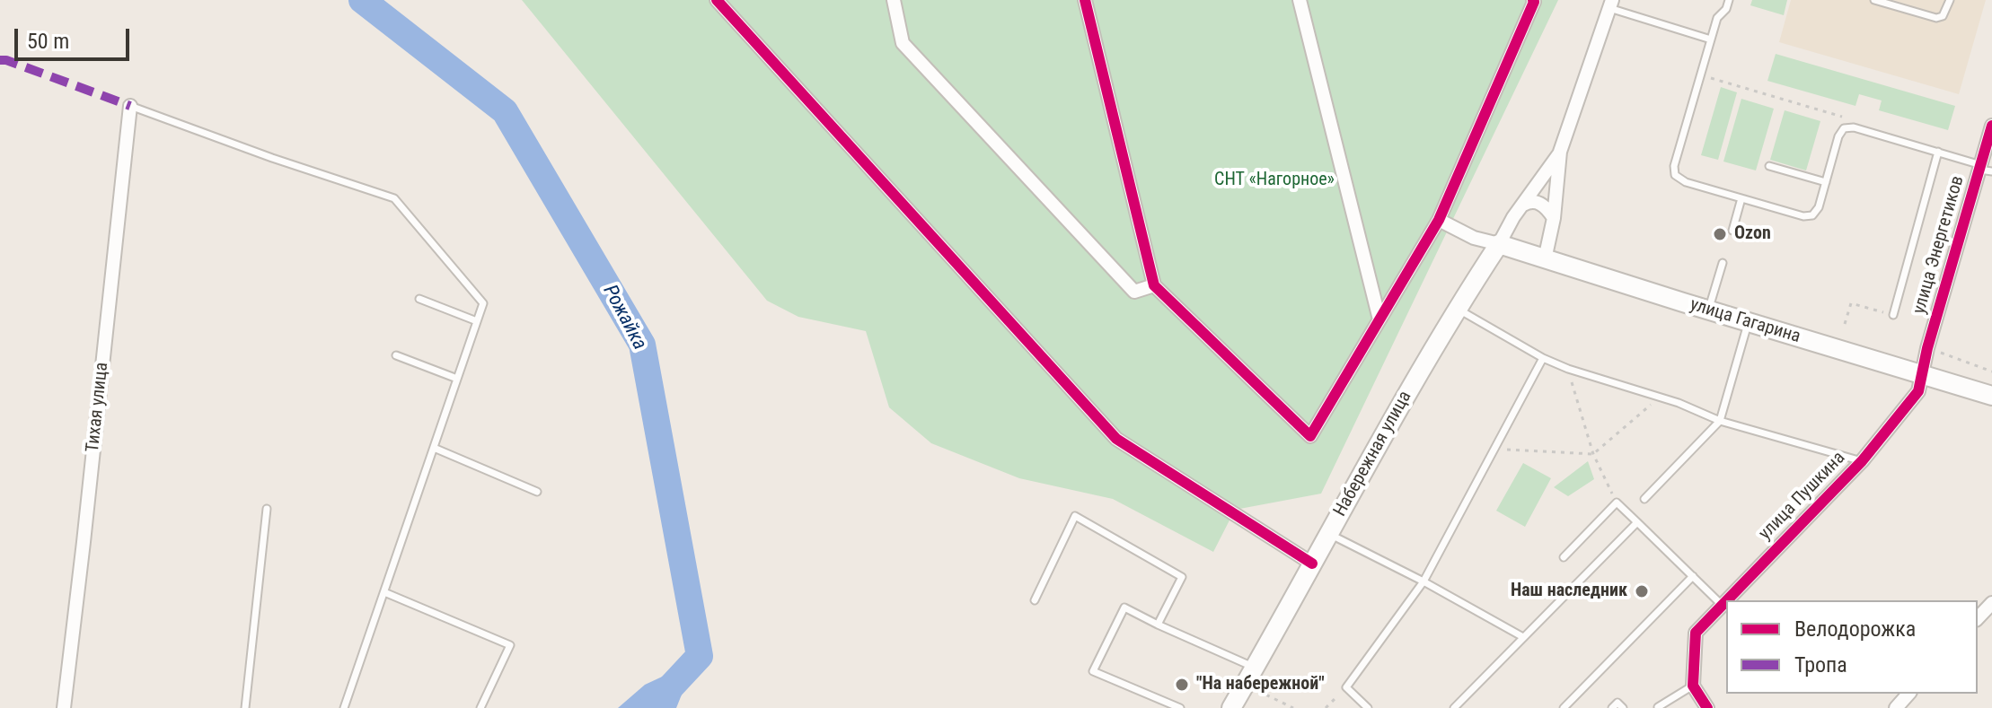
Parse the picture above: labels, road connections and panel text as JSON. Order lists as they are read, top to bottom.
{
  "streets": {
    "street": [
      "улица Энергетиков",
      "улица Гагарина",
      "Тихая улица",
      "Набережная улица",
      "улица Пушкина"
    ]
  },
  "crossings": [
    ["улица Энергетиков", "улица Гагарина"],
    ["улица Энергетиков", "улица Пушкина"],
    ["улица Гагарина", "Набережная улица"],
    ["улица Гагарина", "улица Пушкина"]
  ],
  "water": ["Рожайка"],
  "parks": ["СНТ «Нагорное»"],
  "places": ["Ozon", "Наш наследник", "\"На набережной\""],
  "legend": ["Велодорожка", "Тропа"],
  "scale_bar": "50 m"
}
